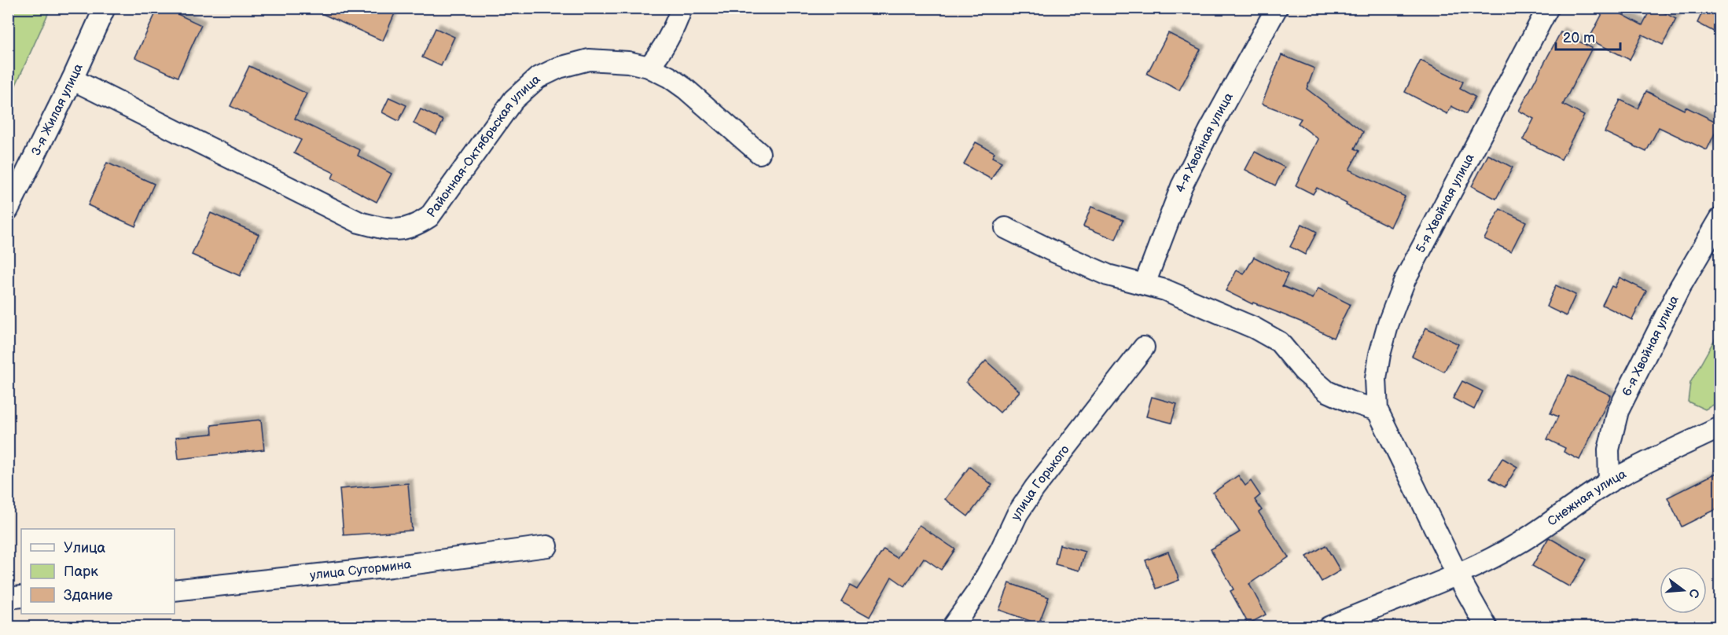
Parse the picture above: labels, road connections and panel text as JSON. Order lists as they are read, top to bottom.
{
  "streets": {
    "street": [
      "3-я Жилая улица",
      "4-я Хвойная улица",
      "Районная-Октябрьская улица",
      "5-я Хвойная улица",
      "6-я Хвойная улица",
      "улица Горького",
      "Снежная улица",
      "улица Сутормина"
    ]
  },
  "crossings": [
    ["3-я Жилая улица", "Районная-Октябрьская улица"],
    ["6-я Хвойная улица", "Снежная улица"]
  ],
  "legend": ["Улица", "Парк", "Здание"],
  "scale_bar": "20 m",
  "north": "right"
}
